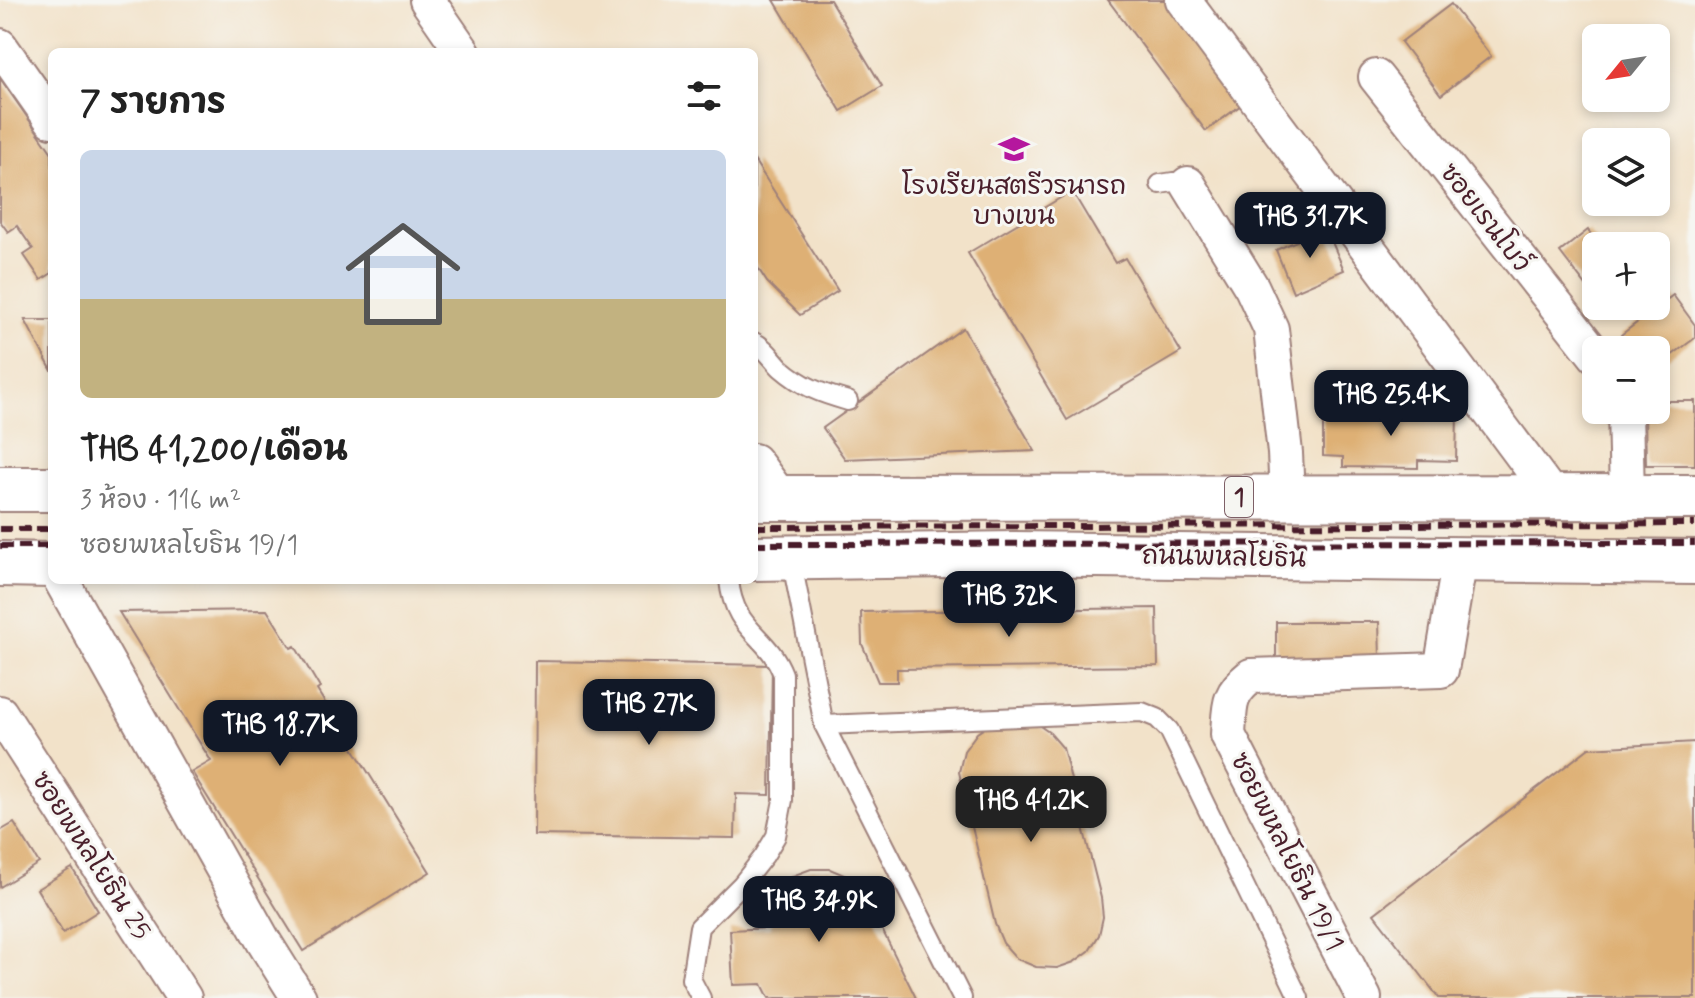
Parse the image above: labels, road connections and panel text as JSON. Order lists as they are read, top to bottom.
{
  "streets": {
    "main road": ["1", "ถนนพหลโยธิน"],
    "street": ["ซอยเรนโบว์", "ซอยพหลโยธิน 19/1", "ซอยพหลโยธิน 25"]
  },
  "crossings": [
    ["ถนนพหลโยธิน", "ซอยพหลโยธิน 19/1"]
  ],
  "places": {
    "school or university": ["โรงเรียนสตรีวรนารถ บางเขน"]
  },
  "north": "bottom left",
  "page": {
    "map_buttons": ["+", "−"],
    "heading": "7 รายการ",
    "list": [
      {
        "name": "THB 41,200/เดือน",
        "note": "3 ห้อง · 116 m² · ซอยพหลโยธิน 19/1"
      }
    ],
    "price": [
      "THB 31.7K",
      "THB 25.4K",
      "THB 32K",
      "THB 27K",
      "THB 18.7K",
      "THB 41.2K",
      "THB 34.9K"
    ]
  }
}
